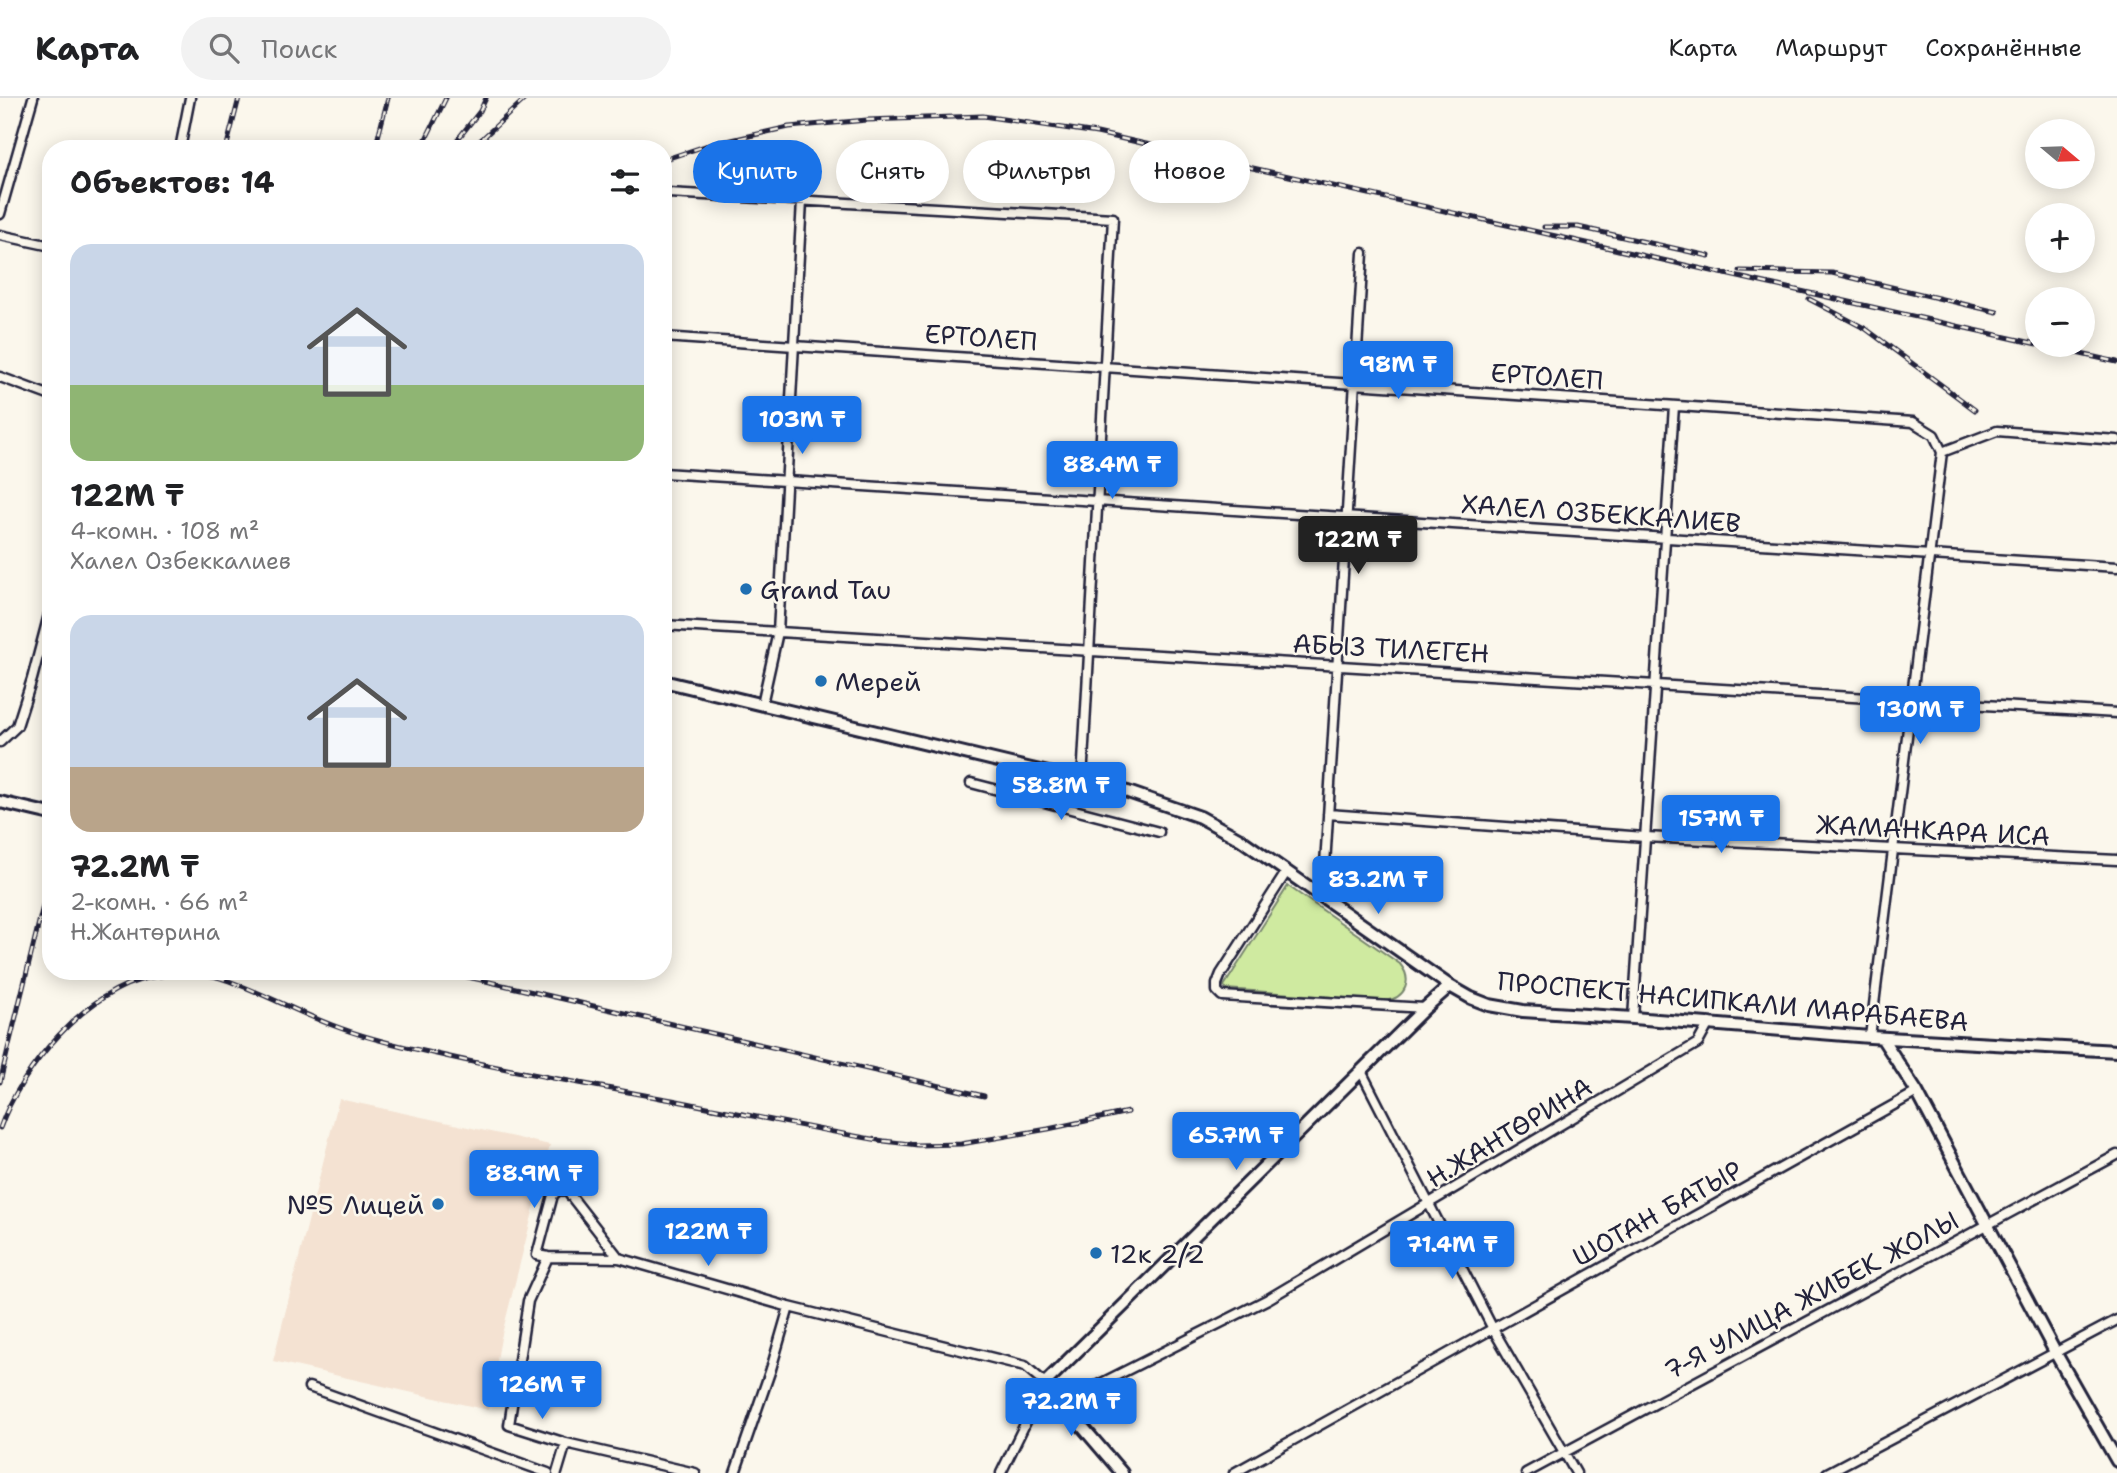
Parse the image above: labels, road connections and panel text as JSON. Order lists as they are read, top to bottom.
{
  "streets": {
    "main road": ["ПРОСПЕКТ НАСИПКАЛИ МАРАБАЕВА"],
    "street": [
      "ЕРТОЛЕП",
      "ХАЛЕЛ ОЗБЕККАЛИЕВ",
      "АБЫЗ ТИЛЕГЕН",
      "ЖАМАНКАРА ИСА",
      "Н.ЖАНТӨРИНА",
      "ШОТАН БАТЫР",
      "7-Я УЛИЦА ЖИБЕК ЖОЛЫ"
    ]
  },
  "crossings": [
    ["ПРОСПЕКТ НАСИПКАЛИ МАРАБАЕВА", "Н.ЖАНТӨРИНА"]
  ],
  "places": [
    "Grand Tau",
    "Мерей",
    "№5 Лицей",
    "12к 2/2"
  ],
  "north": "right",
  "page": {
    "header": "Карта",
    "search": "Поиск",
    "nav": ["Карта", "Маршрут", "Сохранённые"],
    "map_buttons": ["+", "−"],
    "chip": [
      "Купить",
      "Снять",
      "Фильтры",
      "Новое"
    ],
    "heading": "Объектов: 14",
    "list": [
      {
        "name": "122M ₸",
        "note": "4-комн. · 108 m² · Халел Озбеккалиев"
      },
      {
        "name": "72.2M ₸",
        "note": "2-комн. · 66 m² · Н.Жантөрина"
      }
    ],
    "price": [
      "98M ₸",
      "103M ₸",
      "88.4M ₸",
      "122M ₸",
      "130M ₸",
      "58.8M ₸",
      "157M ₸",
      "83.2M ₸",
      "65.7M ₸",
      "88.9M ₸",
      "122M ₸",
      "71.4M ₸",
      "126M ₸",
      "72.2M ₸"
    ]
  }
}
